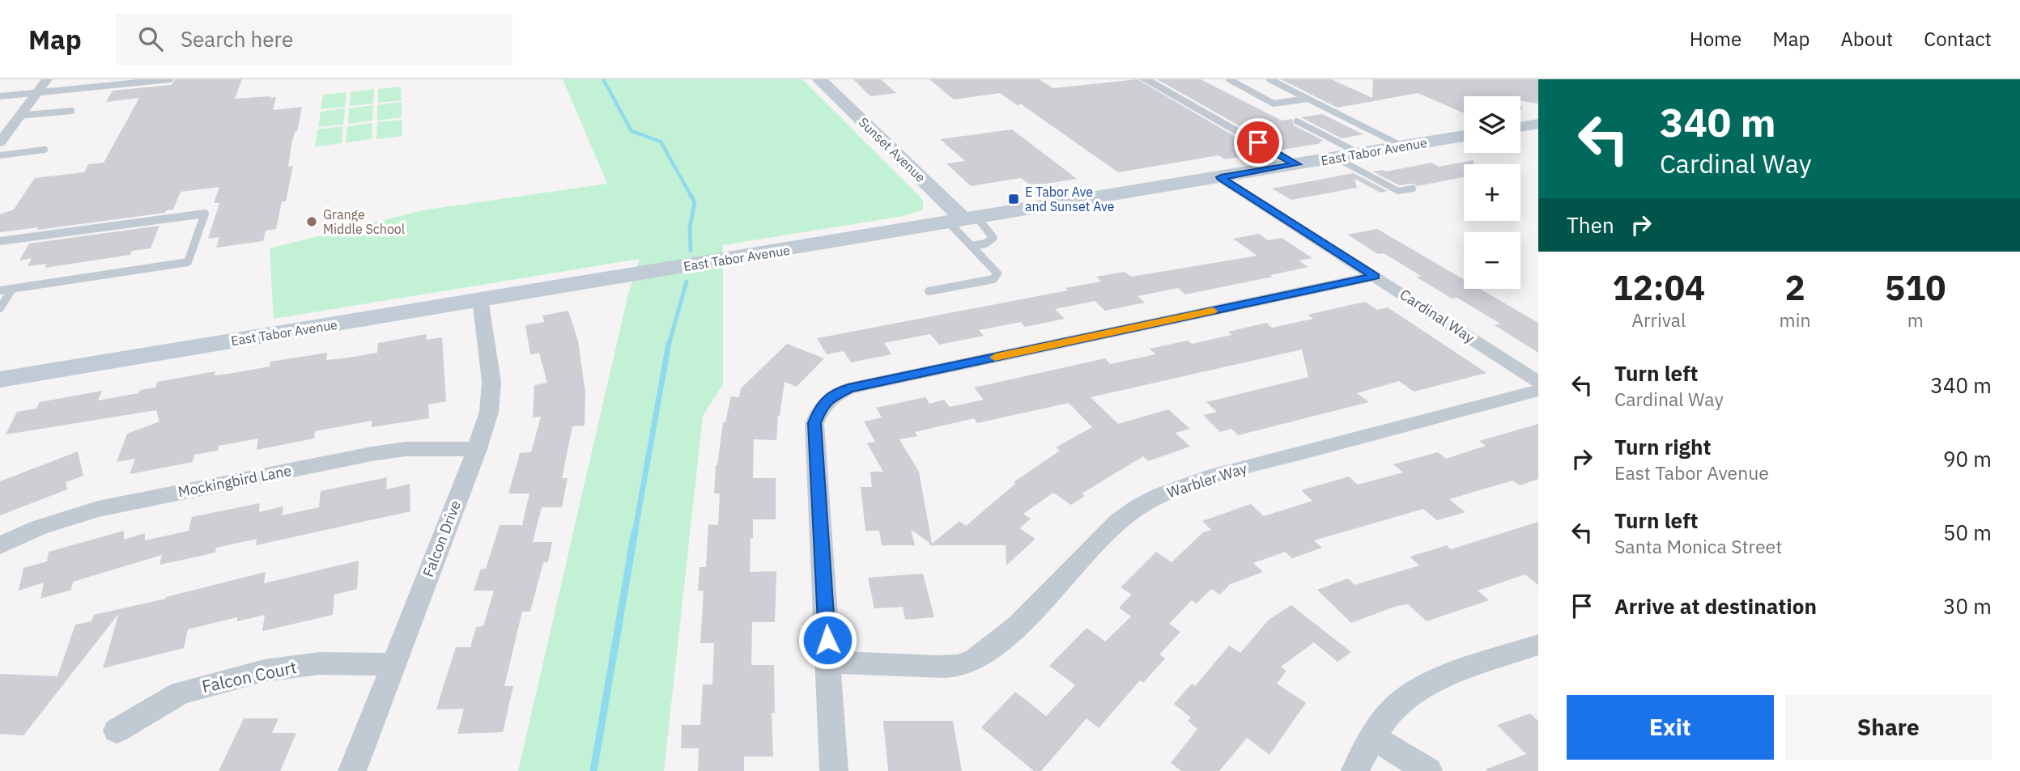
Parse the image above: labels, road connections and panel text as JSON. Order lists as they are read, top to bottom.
{
  "streets": {
    "main road": ["Sunset Avenue", "East Tabor Avenue"],
    "street": [
      "Cardinal Way",
      "Warbler Way",
      "Mockingbird Lane",
      "Falcon Drive",
      "Falcon Court"
    ]
  },
  "crossings": [
    ["Sunset Avenue", "East Tabor Avenue"],
    ["East Tabor Avenue", "Cardinal Way"],
    ["East Tabor Avenue", "Falcon Drive"],
    ["Mockingbird Lane", "Falcon Drive"],
    ["Falcon Drive", "Falcon Court"]
  ],
  "places": {
    "transit": ["E Tabor Ave and Sunset Ave"],
    "other": ["Grange Middle School"]
  },
  "page": {
    "header": "Map",
    "search": "Search here",
    "nav": [
      "Home",
      "Map",
      "About",
      "Contact"
    ],
    "turn": ["340 m", "Cardinal Way"],
    "map_buttons": ["+", "−"],
    "then": "Then",
    "eta": [
      "12:04",
      "Arrival",
      "2",
      "min",
      "510",
      "m"
    ],
    "list": [
      {
        "name": "Turn left",
        "note": "Cardinal Way",
        "value": "340 m"
      },
      {
        "name": "Turn right",
        "note": "East Tabor Avenue",
        "value": "90 m"
      },
      {
        "name": "Turn left",
        "note": "Santa Monica Street",
        "value": "50 m"
      },
      {
        "name": "Arrive at destination",
        "value": "30 m"
      }
    ],
    "buttons": ["Exit", "Share"]
  }
}
